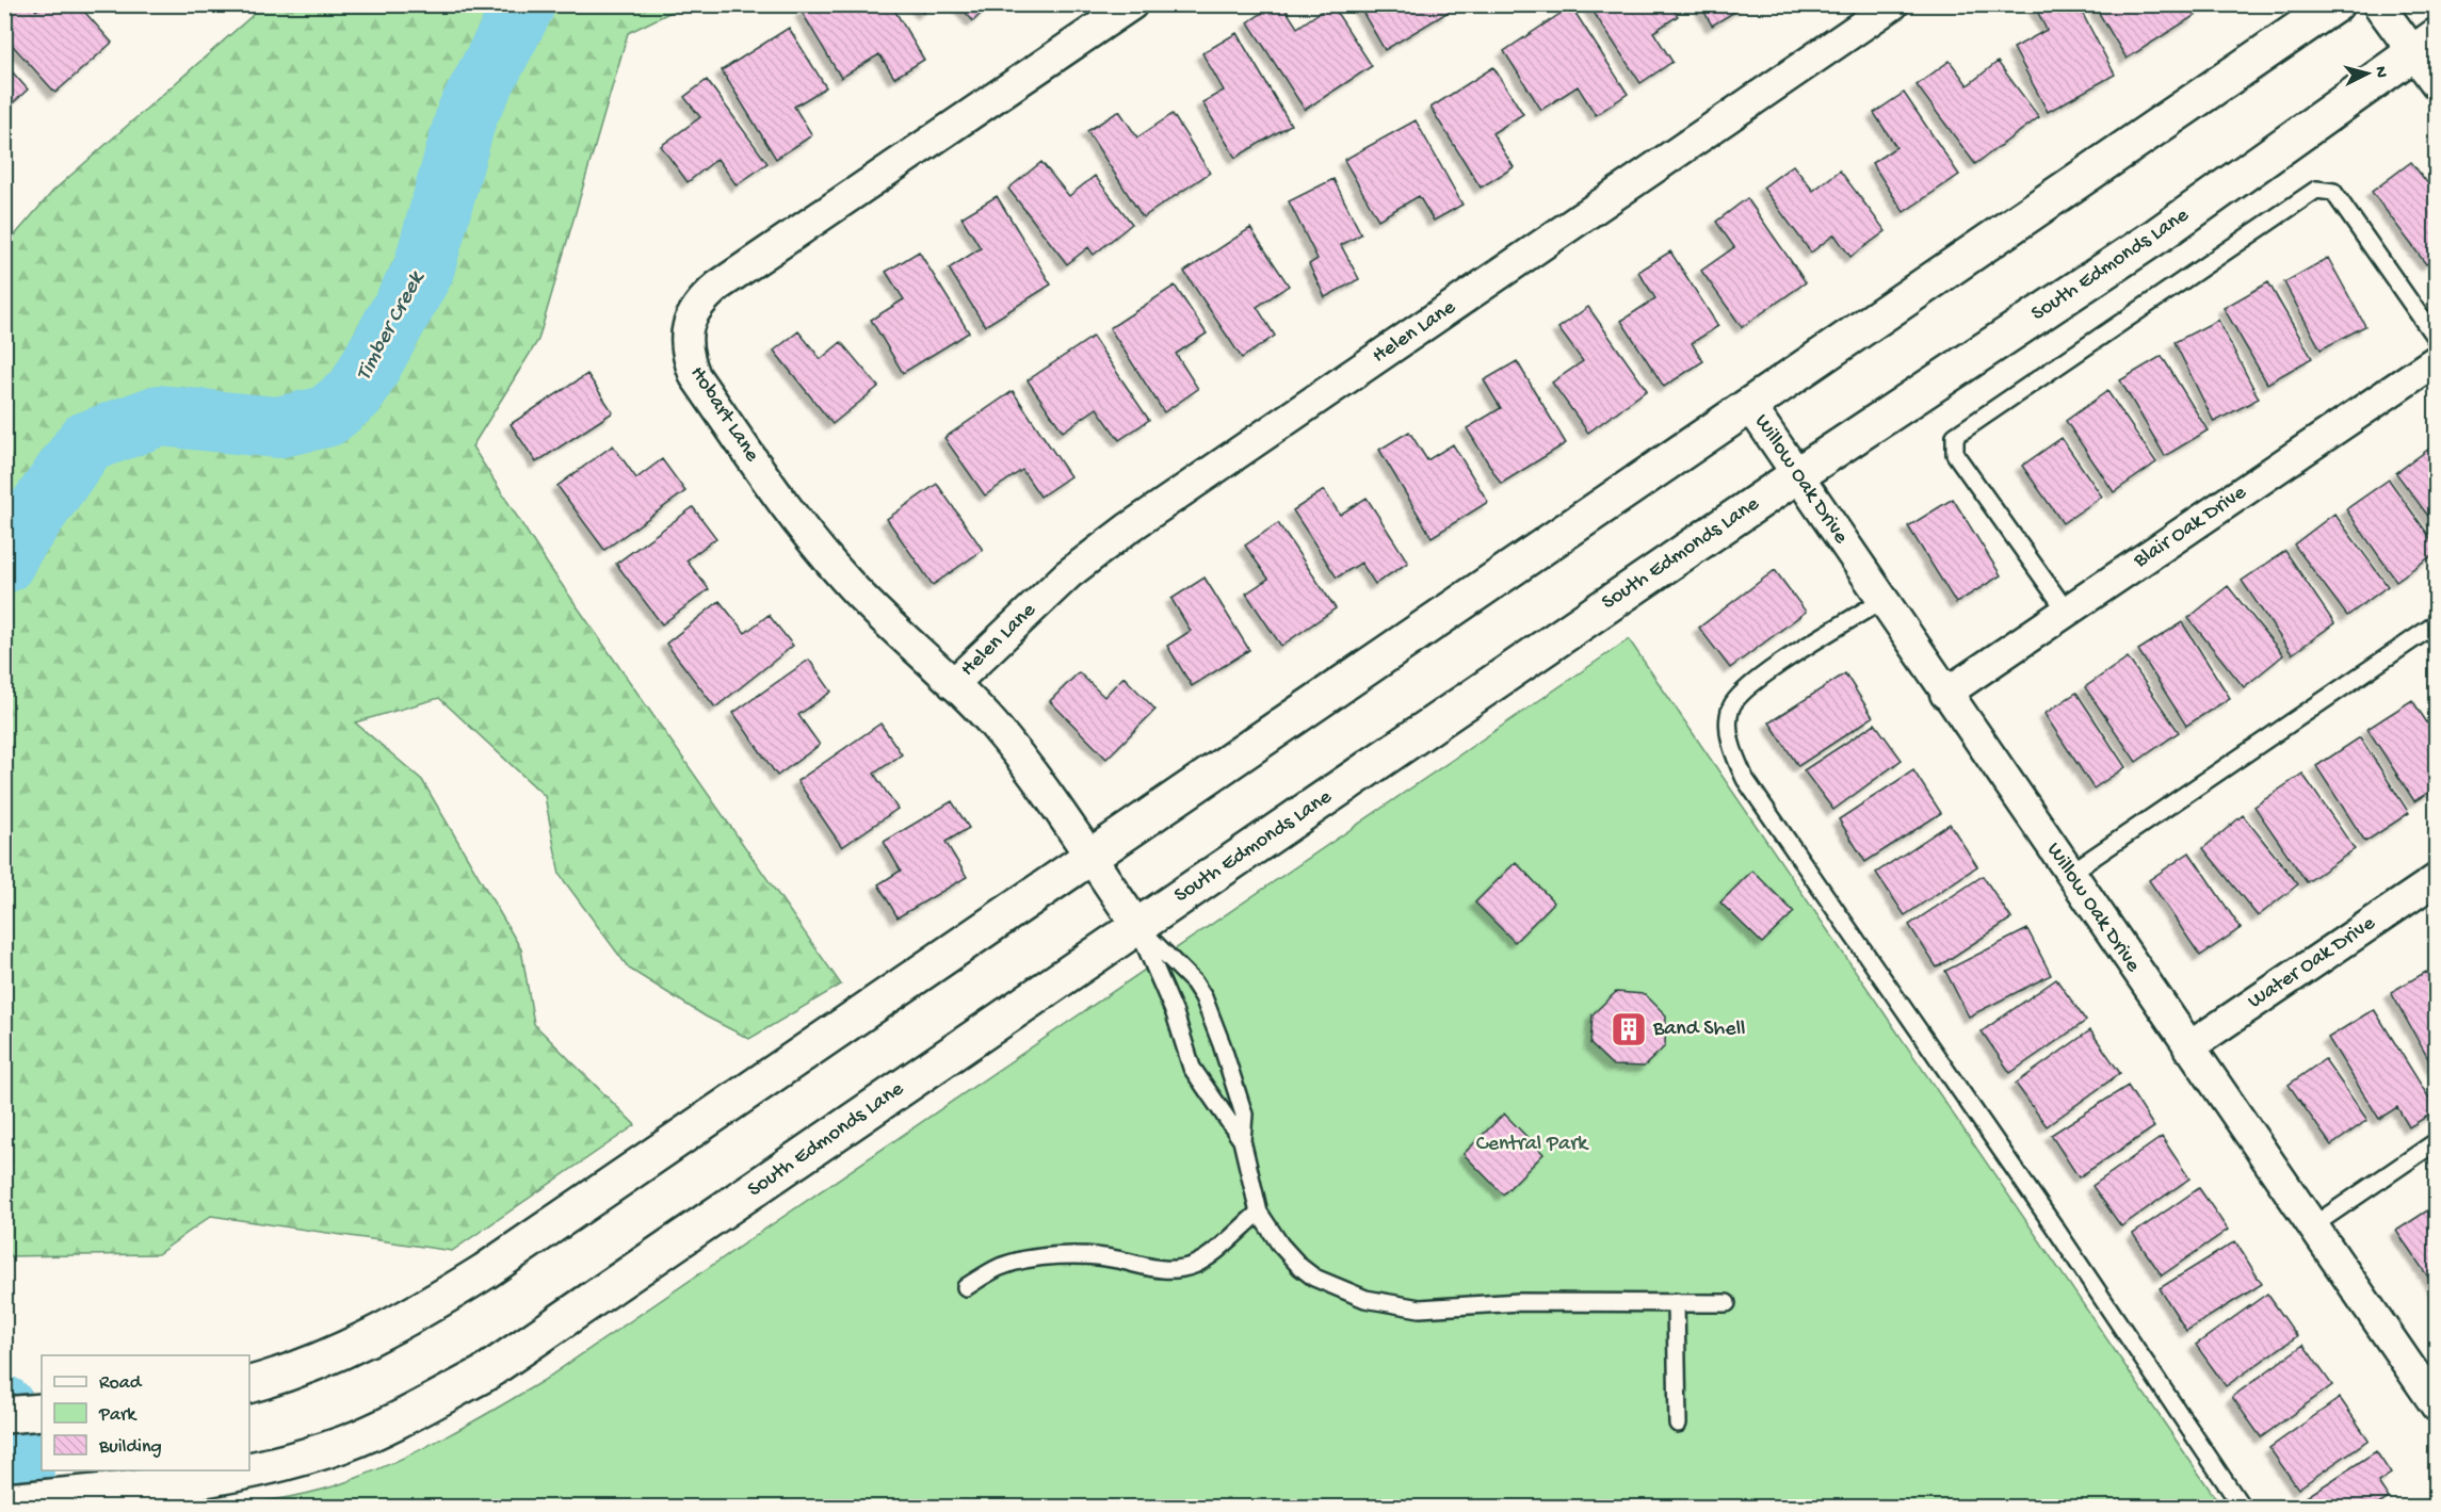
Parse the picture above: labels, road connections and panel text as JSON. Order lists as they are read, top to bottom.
{
  "streets": {
    "main road": ["South Edmonds Lane"],
    "street": [
      "Helen Lane",
      "Hobart Lane",
      "Willow Oak Drive",
      "Blair Oak Drive",
      "Water Oak Drive"
    ]
  },
  "crossings": [
    ["South Edmonds Lane", "Willow Oak Drive"],
    ["Helen Lane", "Hobart Lane"],
    ["Willow Oak Drive", "Blair Oak Drive"],
    ["Willow Oak Drive", "Water Oak Drive"]
  ],
  "water": ["Timber Creek"],
  "parks": ["Central Park"],
  "places": {
    "building": ["Band Shell"]
  },
  "legend": ["Road", "Park", "Building"],
  "north": "right"
}
